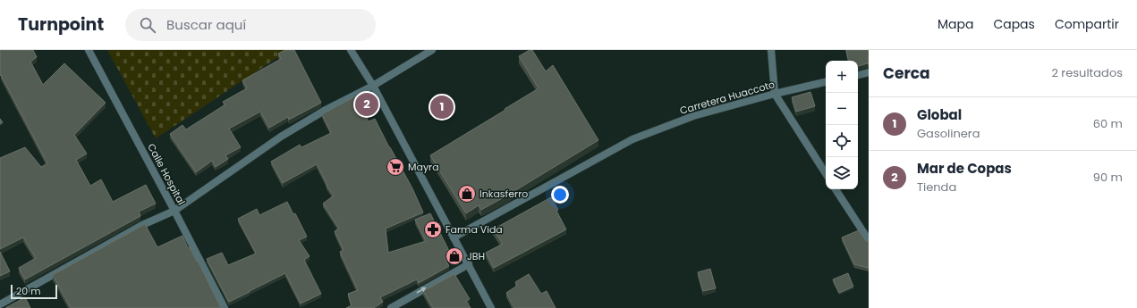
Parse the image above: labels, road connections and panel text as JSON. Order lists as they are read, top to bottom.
{
  "streets": {
    "street": ["Carretera Huaccoto", "Calle Hospital"]
  },
  "places": {
    "supermarket": ["Mayra"],
    "shop": ["Inkasferro", "JBH"],
    "pharmacy": ["Farma Vida"]
  },
  "scale_bar": "20 m",
  "page": {
    "header": "Turnpoint",
    "search": "Buscar aquí",
    "nav": ["Mapa", "Capas", "Compartir"],
    "heading": ["Cerca", "2 resultados"],
    "map_buttons": ["+", "−"],
    "pins": ["2", "1"],
    "list": [
      {
        "mark": "1",
        "name": "Global",
        "note": "Gasolinera",
        "value": "60 m"
      },
      {
        "mark": "2",
        "name": "Mar de Copas",
        "note": "Tienda",
        "value": "90 m"
      }
    ],
    "scale": "20 m"
  }
}
